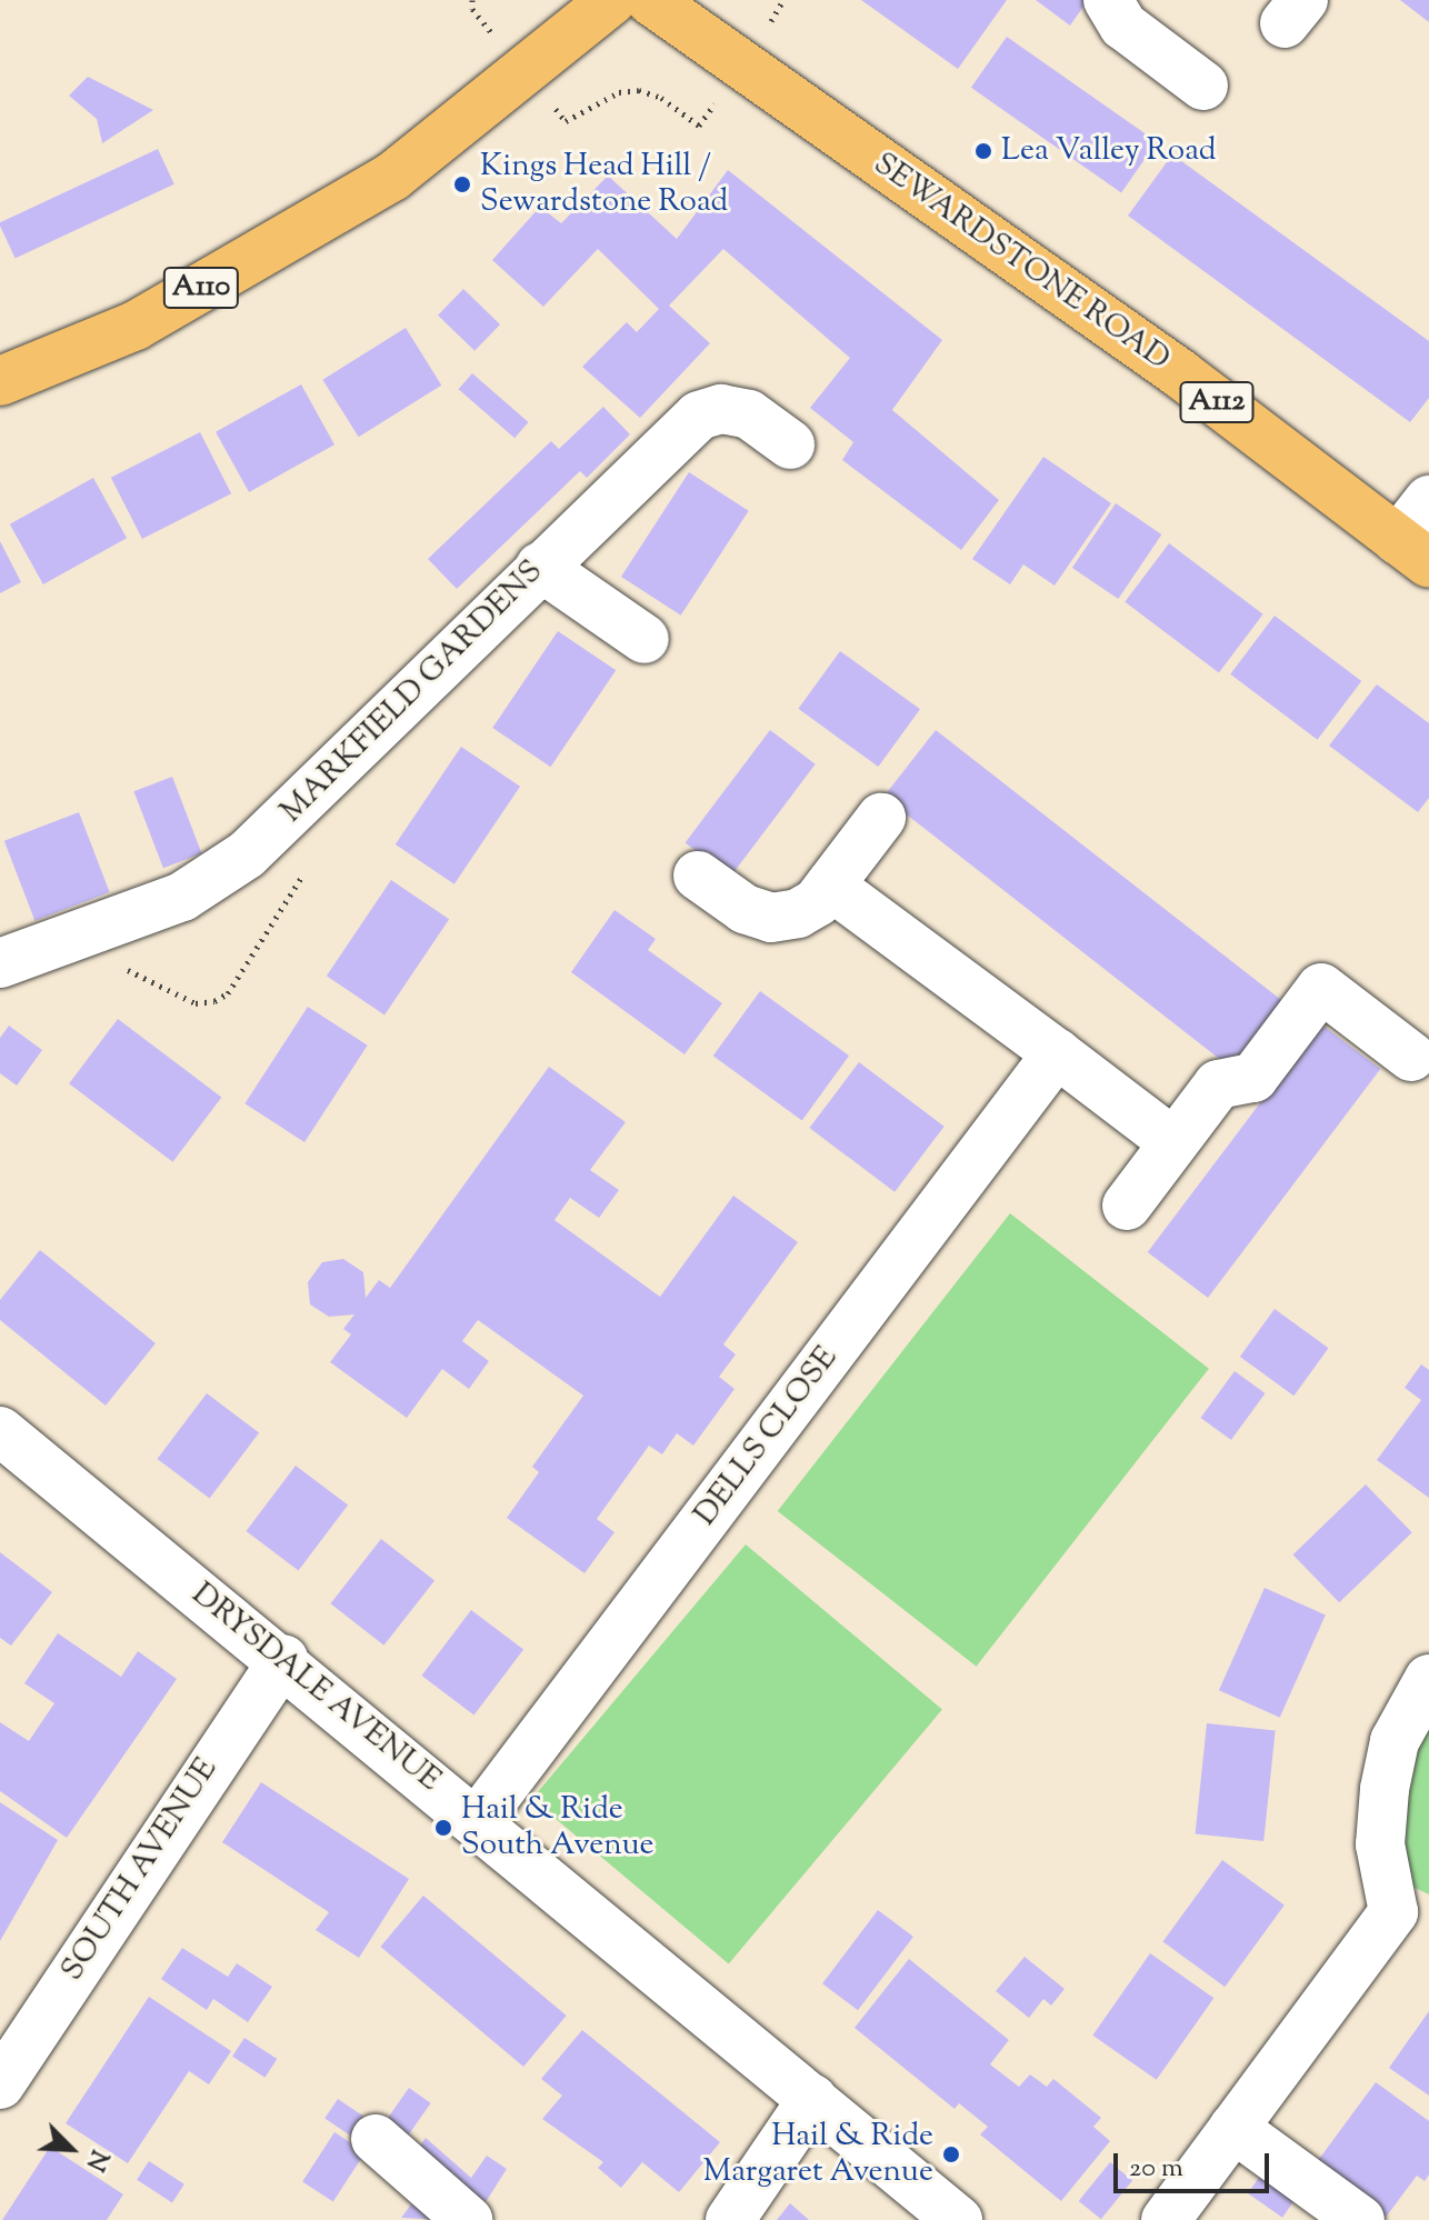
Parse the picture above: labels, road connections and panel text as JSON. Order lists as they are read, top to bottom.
{
  "streets": {
    "main road": ["SEWARDSTONE ROAD", "A110", "A112"],
    "street": [
      "MARKFIELD GARDENS",
      "DELLS CLOSE",
      "DRYSDALE AVENUE",
      "SOUTH AVENUE"
    ]
  },
  "crossings": [
    ["DELLS CLOSE", "DRYSDALE AVENUE"],
    ["DRYSDALE AVENUE", "SOUTH AVENUE"]
  ],
  "places": [
    "Lea Valley Road",
    "Kings Head Hill / Sewardstone Road",
    "Hail & Ride South Avenue",
    "Hail & Ride Margaret Avenue"
  ],
  "scale_bar": "20 m",
  "north": "bottom right"
}
